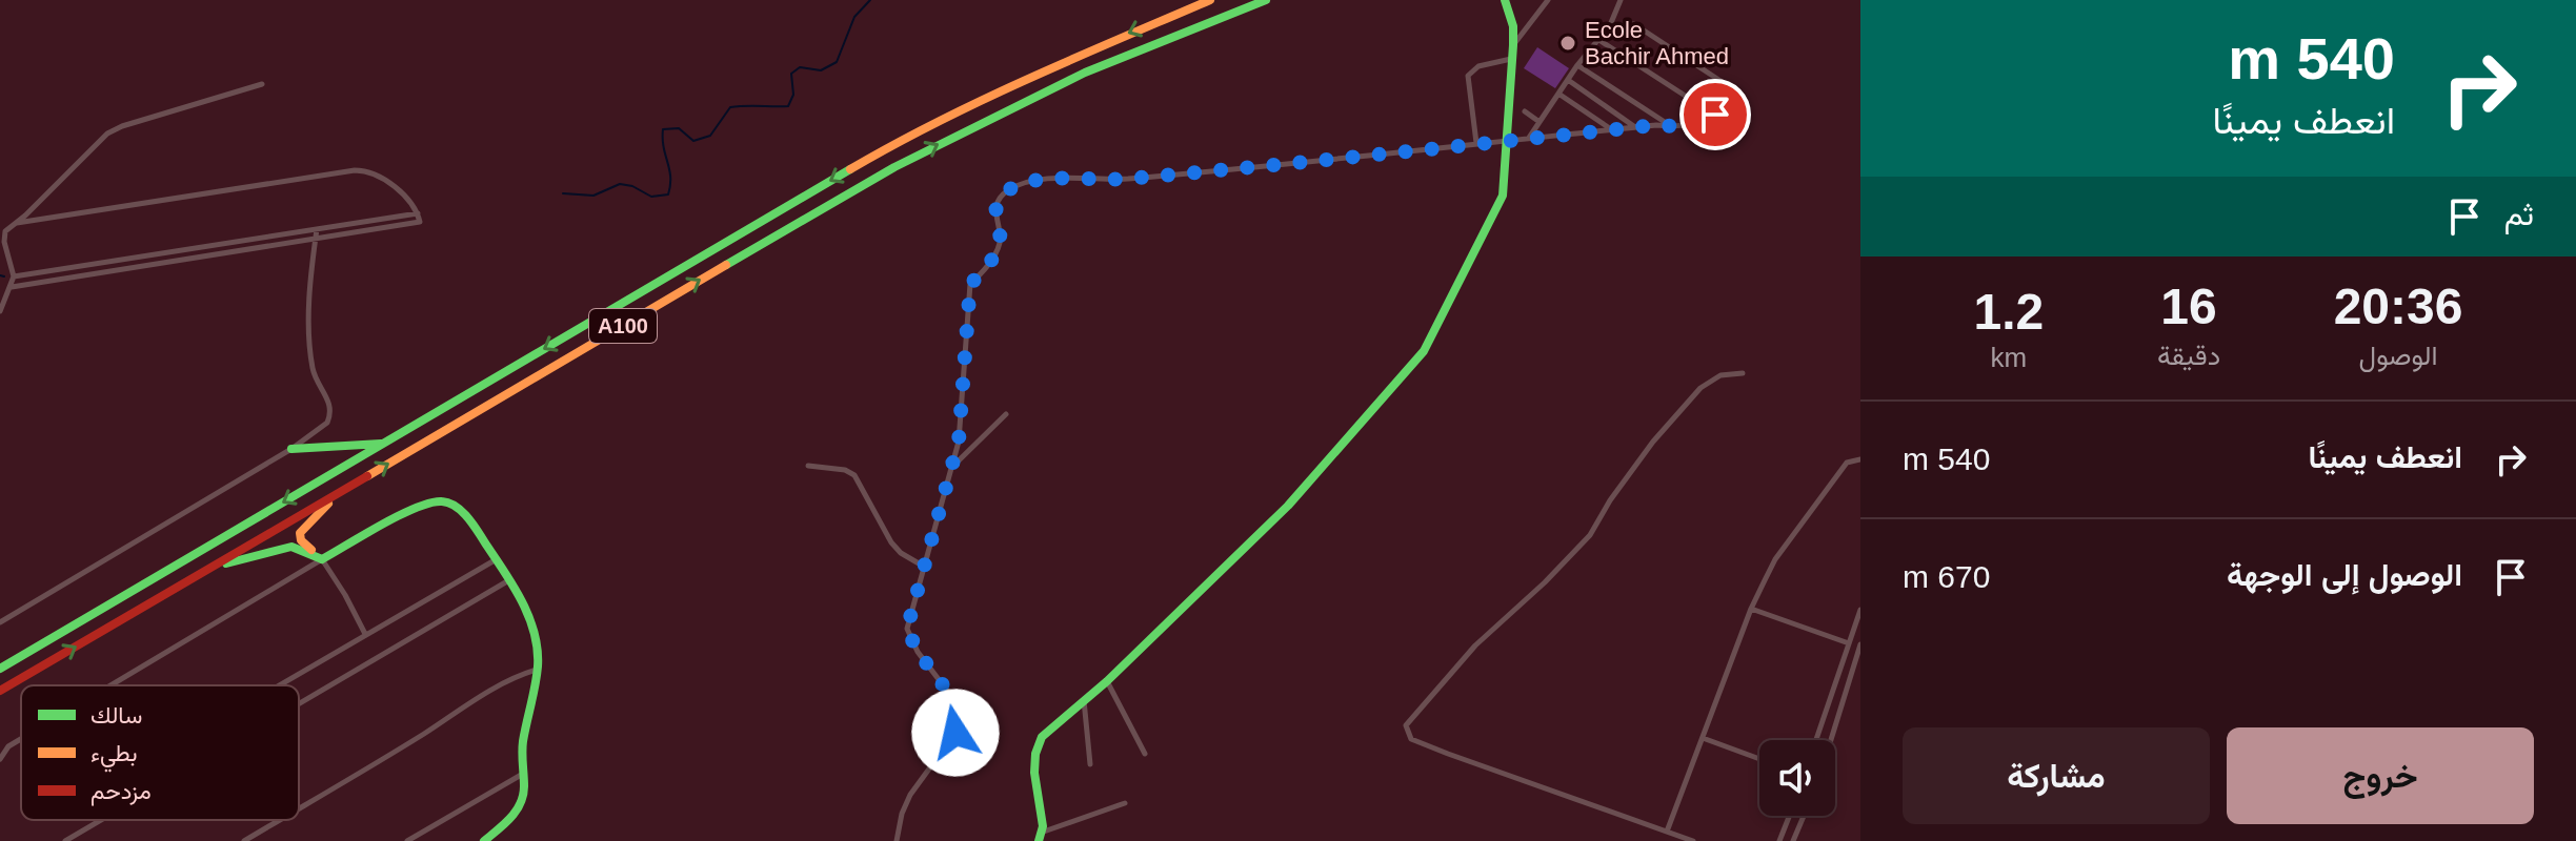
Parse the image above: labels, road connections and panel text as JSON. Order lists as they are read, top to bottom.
{
  "streets": {
    "main road": ["A100"]
  },
  "places": ["Ecole Bachir Ahmed"],
  "legend": ["سالك", "بطيء", "مزدحم"],
  "page": {
    "turn": ["540 m", "انعطف يمينًا"],
    "then": "ثم",
    "eta": [
      "20:36",
      "الوصول",
      "16",
      "دقيقة",
      "1.2",
      "km"
    ],
    "list": [
      {
        "name": "انعطف يمينًا",
        "value": "540 m"
      },
      {
        "name": "الوصول إلى الوجهة",
        "value": "670 m"
      }
    ],
    "buttons": ["خروج", "مشاركة"]
  }
}
